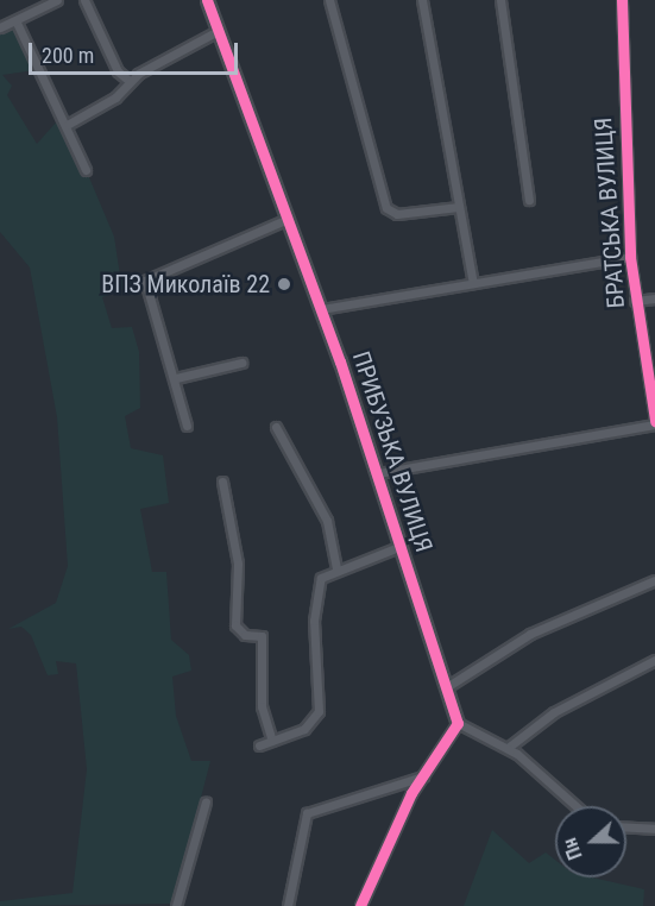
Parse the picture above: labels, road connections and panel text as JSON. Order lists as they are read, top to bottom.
{
  "streets": {
    "street": ["БРАТСЬКА ВУЛИЦЯ", "ПРИБУЗЬКА ВУЛИЦЯ"]
  },
  "places": ["ВПЗ Миколаїв 22"],
  "scale_bar": "200 m",
  "north": "left"
}
